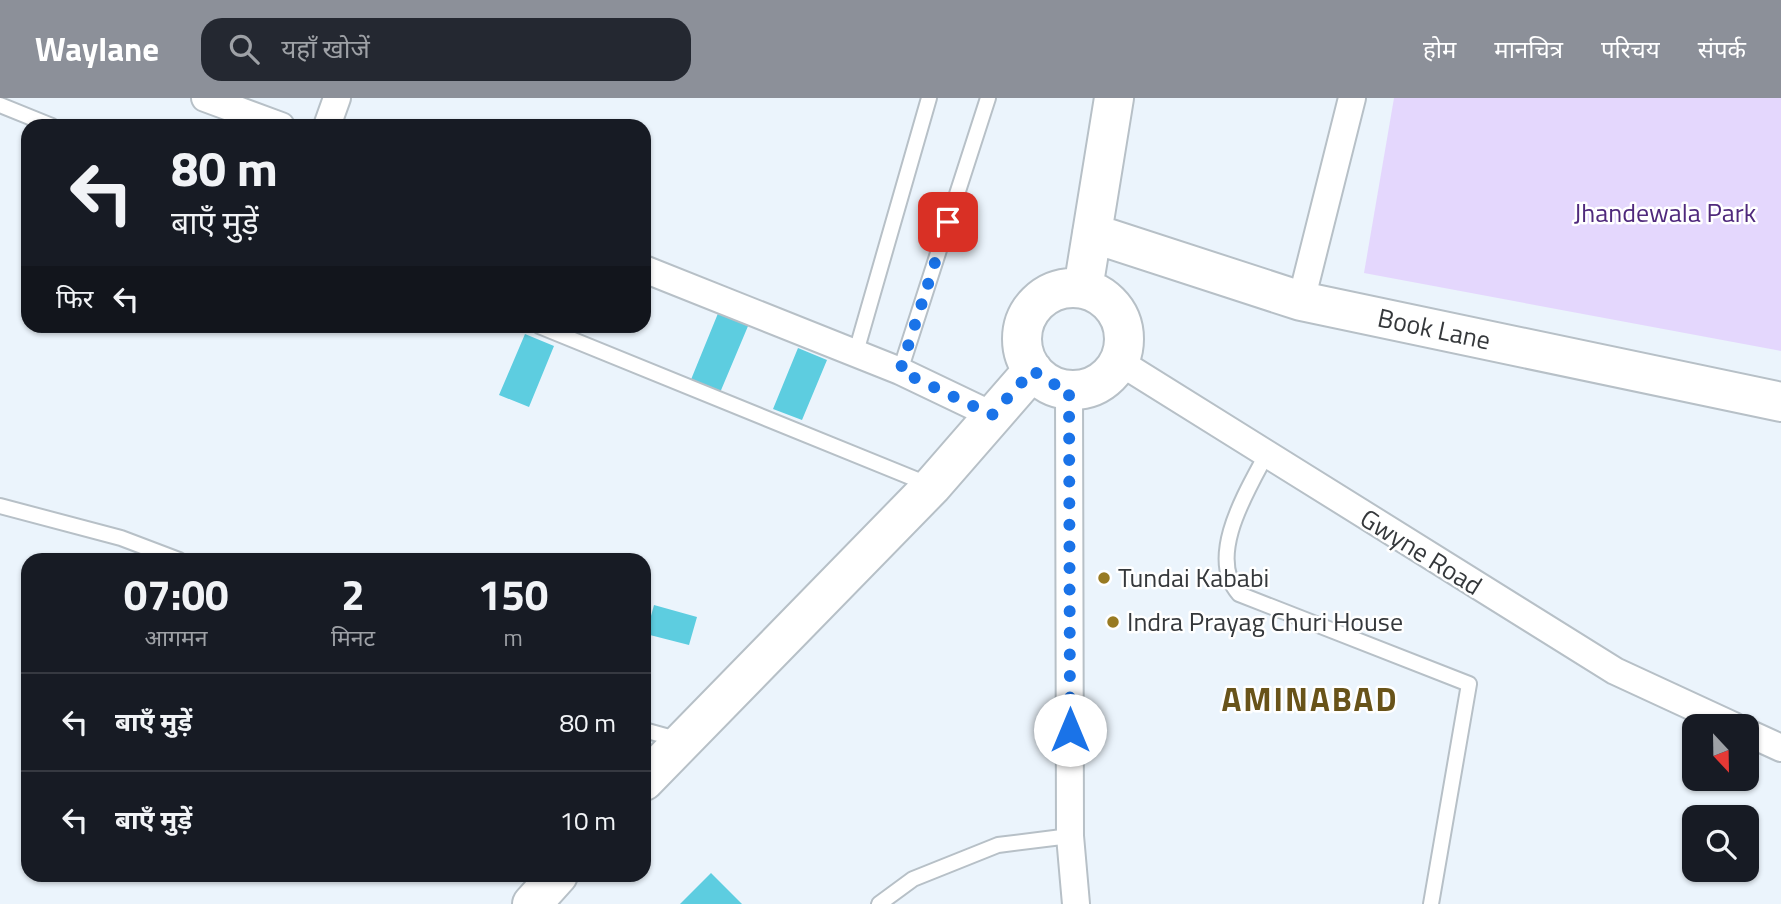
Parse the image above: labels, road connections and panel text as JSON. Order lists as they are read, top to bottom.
{
  "streets": {
    "street": ["Book Lane", "Gwyne Road"]
  },
  "districts": ["AMINABAD"],
  "parks": ["Jhandewala Park"],
  "places": ["Tundai Kababi", "Indra Prayag Churi House"],
  "north": "bottom",
  "page": {
    "header": "Waylane",
    "search": "यहाँ खोजें",
    "nav": [
      "होम",
      "मानचित्र",
      "परिचय",
      "संपर्क"
    ],
    "turn": ["80 m", "बाएँ मुड़ें"],
    "then": "फिर",
    "eta": [
      "07:00",
      "आगमन",
      "2",
      "मिनट",
      "150",
      "m"
    ],
    "list": [
      {
        "name": "बाएँ मुड़ें",
        "value": "80 m"
      },
      {
        "name": "बाएँ मुड़ें",
        "value": "10 m"
      }
    ]
  }
}
